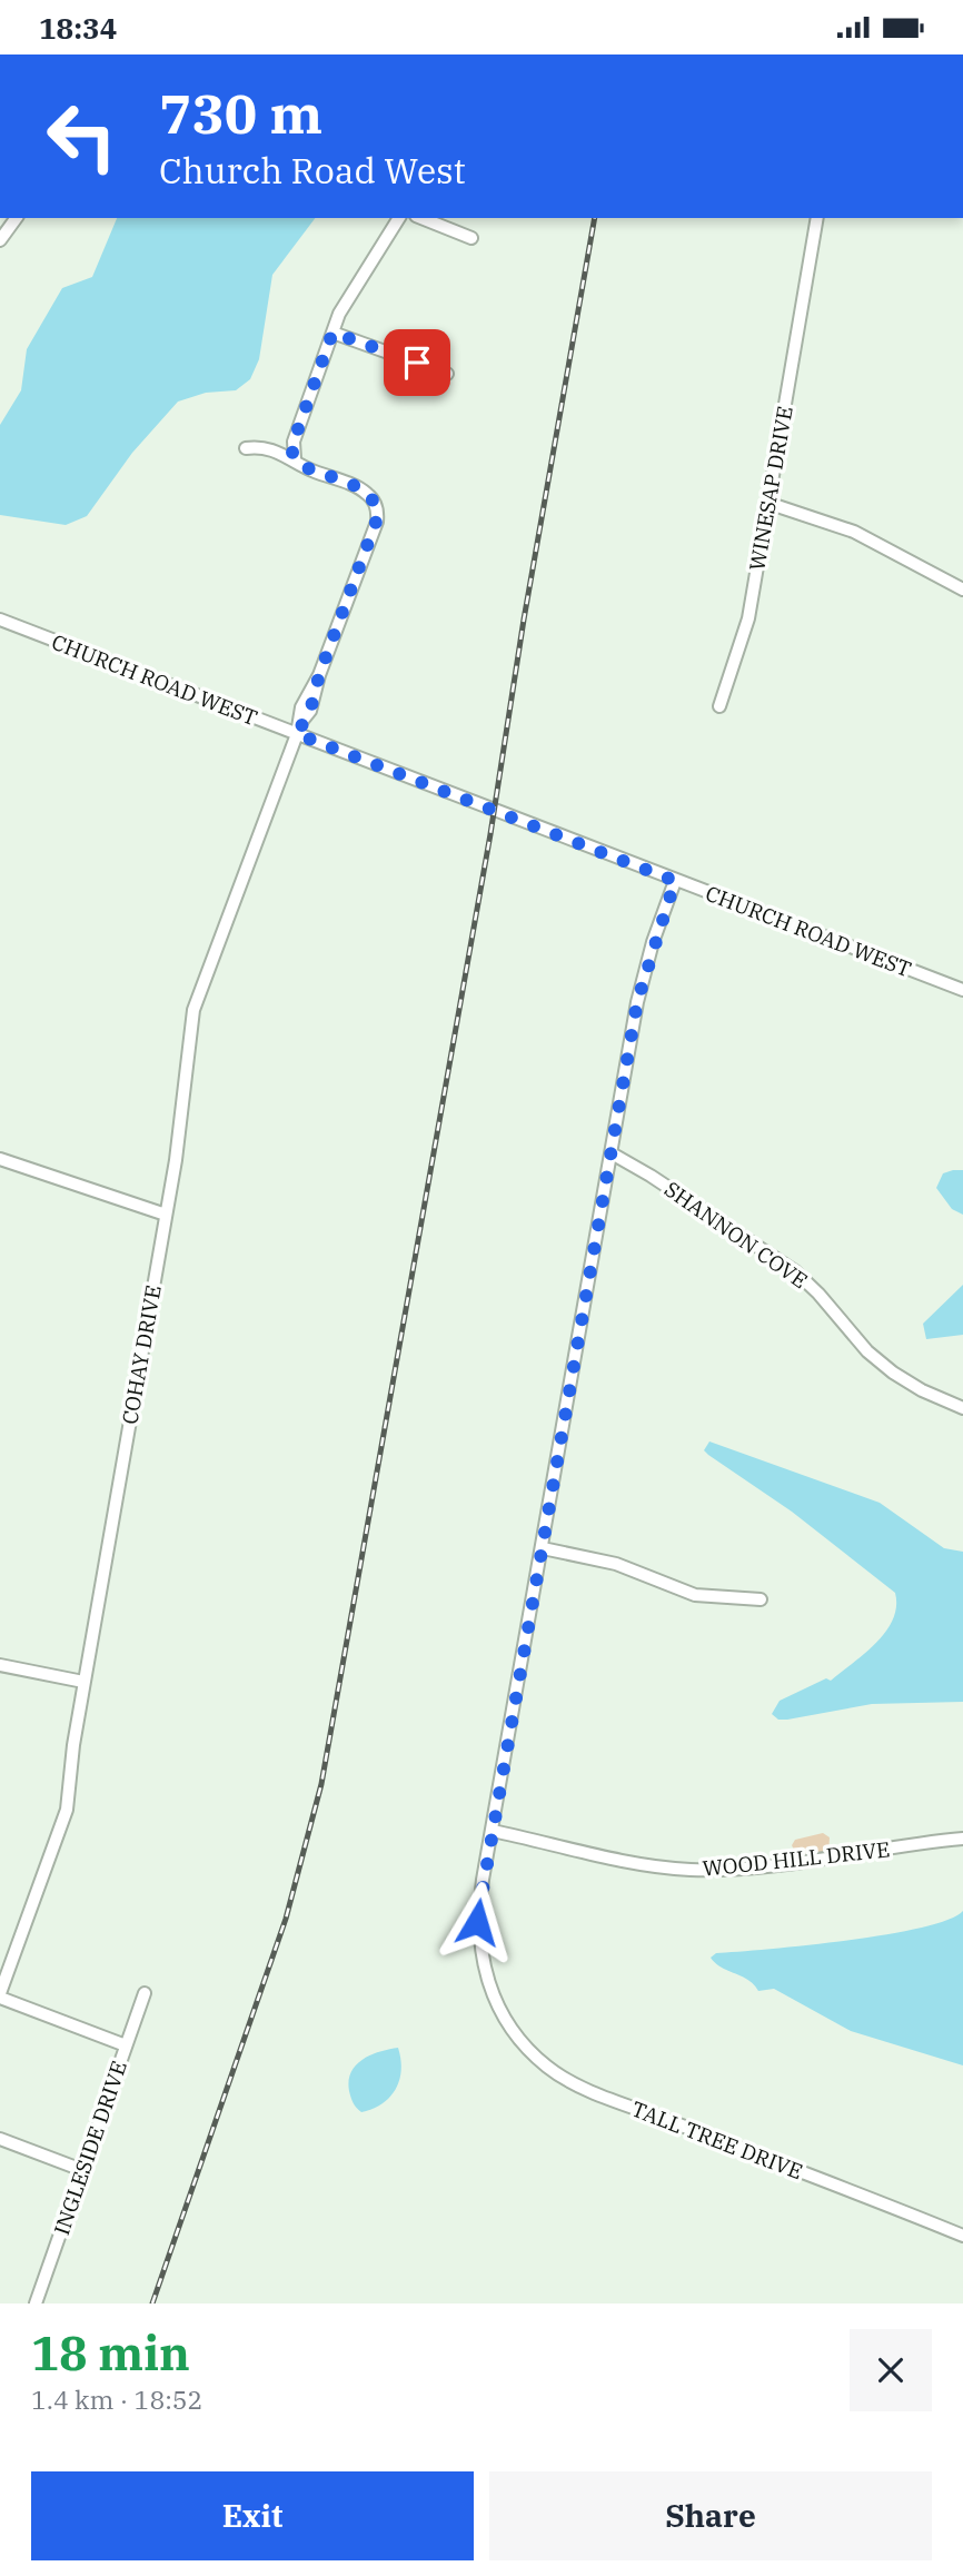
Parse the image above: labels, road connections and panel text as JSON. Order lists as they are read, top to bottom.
{
  "streets": {
    "street": [
      "WINESAP DRIVE",
      "CHURCH ROAD WEST",
      "SHANNON COVE",
      "COHAY DRIVE",
      "WOOD HILL DRIVE",
      "TALL TREE DRIVE",
      "INGLESIDE DRIVE"
    ]
  },
  "crossings": [
    ["CHURCH ROAD WEST", "COHAY DRIVE"],
    ["CHURCH ROAD WEST", "TALL TREE DRIVE"],
    ["SHANNON COVE", "TALL TREE DRIVE"],
    ["WOOD HILL DRIVE", "TALL TREE DRIVE"]
  ],
  "page": {
    "status": "18:34",
    "turn": ["730 m", "Church Road West"],
    "heading": ["18 min", "1.4 km · 18:52"],
    "buttons": ["Exit", "Share"]
  }
}
